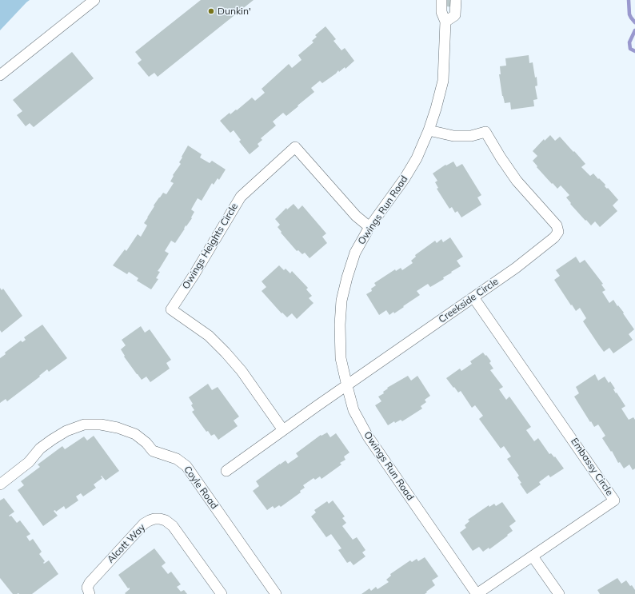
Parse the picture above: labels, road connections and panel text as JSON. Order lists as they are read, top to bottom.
{
  "streets": {
    "street": [
      "Owings Run Road",
      "Owings Heights Circle",
      "Creekside Circle",
      "Embassy Circle",
      "Coyle Road",
      "Alcott Way"
    ]
  },
  "crossings": [
    ["Owings Run Road", "Owings Heights Circle"],
    ["Owings Run Road", "Creekside Circle"],
    ["Owings Run Road", "Embassy Circle"],
    ["Owings Heights Circle", "Creekside Circle"],
    ["Creekside Circle", "Embassy Circle"]
  ],
  "places": ["Dunkin'"]
}
